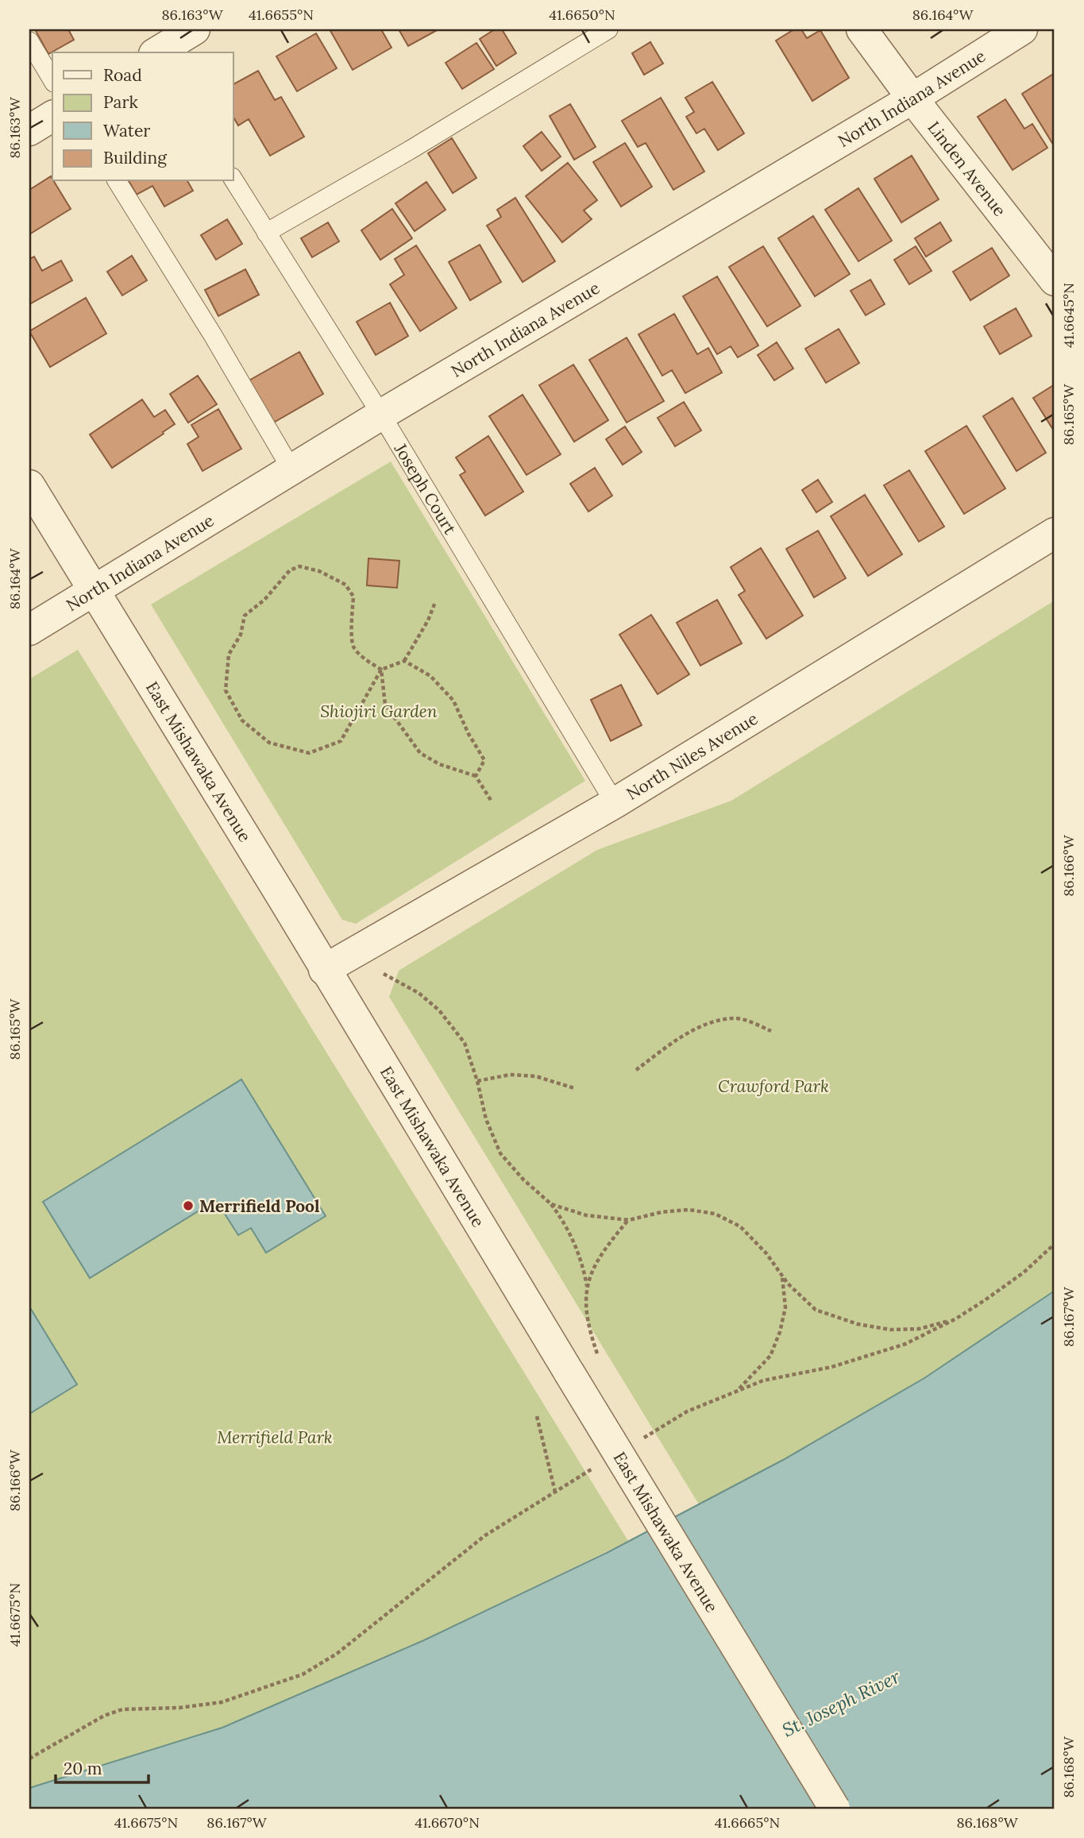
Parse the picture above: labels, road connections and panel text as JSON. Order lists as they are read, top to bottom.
{
  "streets": {
    "street": [
      "North Indiana Avenue",
      "Linden Avenue",
      "North Niles Avenue",
      "East Mishawaka Avenue"
    ],
    "lane": ["Joseph Court"]
  },
  "crossings": [
    ["North Indiana Avenue", "Linden Avenue"],
    ["North Indiana Avenue", "Joseph Court"],
    ["North Indiana Avenue", "East Mishawaka Avenue"],
    ["Joseph Court", "North Niles Avenue"],
    ["North Niles Avenue", "East Mishawaka Avenue"]
  ],
  "water": ["St. Joseph River"],
  "parks": ["Shiojiri Garden", "Crawford Park", "Merrifield Park"],
  "places": ["Merrifield Pool"],
  "legend": [
    "Road",
    "Park",
    "Water",
    "Building"
  ],
  "scale_bar": "20 m",
  "coordinates": [
    "86.163°W",
    "41.6655°N",
    "41.6650°N",
    "86.164°W",
    "41.6645°N",
    "86.165°W",
    "86.166°W",
    "86.167°W",
    "41.6675°N",
    "86.168°W",
    "41.6670°N",
    "41.6665°N"
  ]
}
